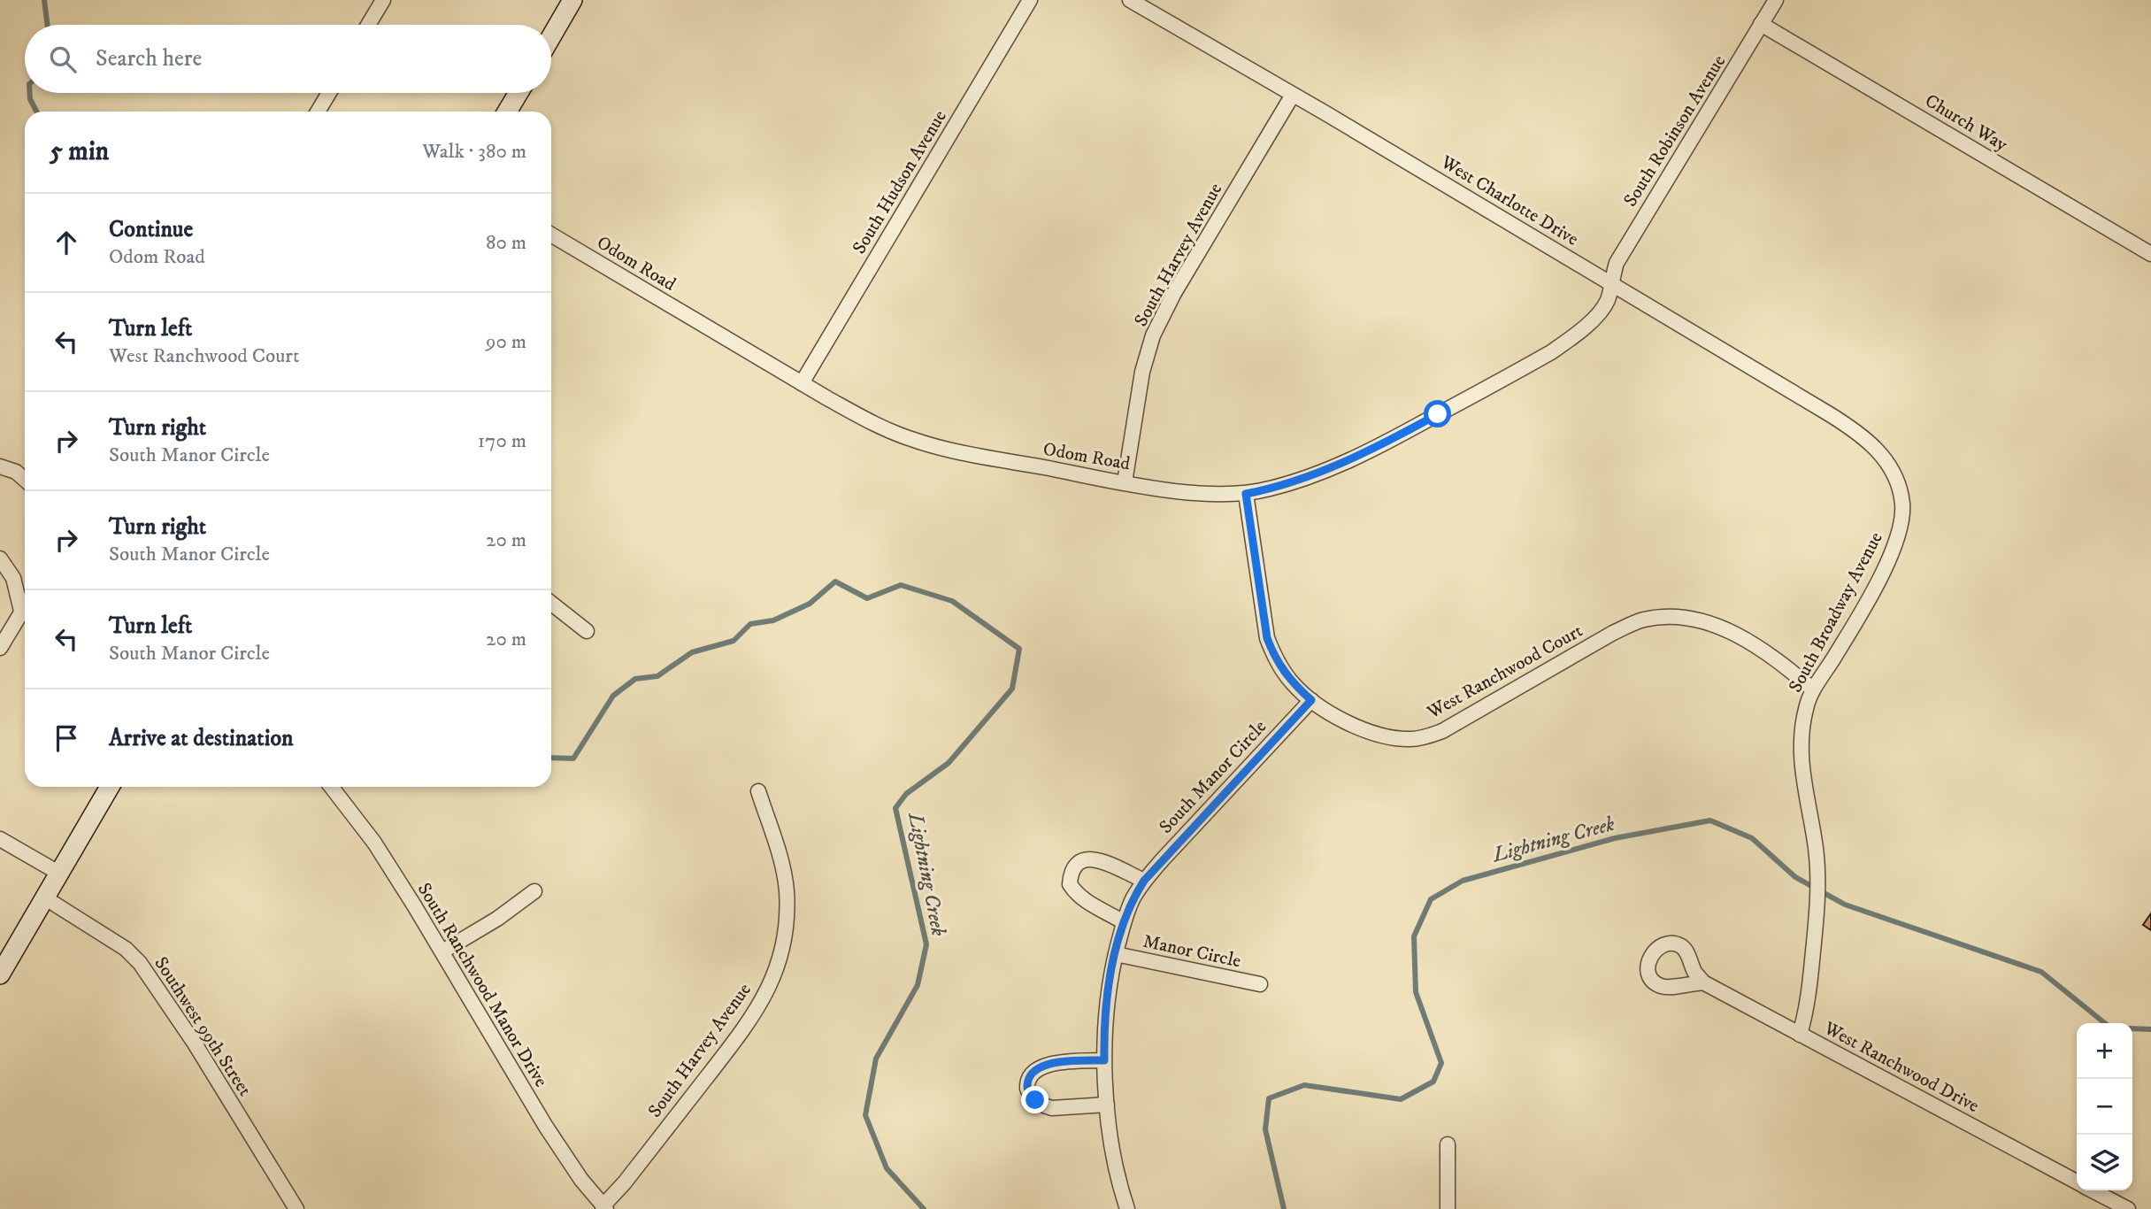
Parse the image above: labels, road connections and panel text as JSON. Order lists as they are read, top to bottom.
{
  "streets": {
    "street": [
      "Church Way",
      "South Robinson Avenue",
      "South Hudson Avenue",
      "West Charlotte Drive",
      "South Harvey Avenue",
      "Odom Road",
      "South Broadway Avenue",
      "West Ranchwood Court",
      "South Manor Circle",
      "Manor Circle",
      "South Ranchwood Manor Drive",
      "Southwest 99th Street",
      "West Ranchwood Drive"
    ]
  },
  "crossings": [
    ["Church Way", "South Robinson Avenue"],
    ["South Robinson Avenue", "West Charlotte Drive"],
    ["South Robinson Avenue", "Odom Road"],
    ["South Hudson Avenue", "Odom Road"],
    ["West Charlotte Drive", "South Harvey Avenue"],
    ["West Charlotte Drive", "Odom Road"],
    ["West Charlotte Drive", "South Broadway Avenue"],
    ["South Harvey Avenue", "Odom Road"],
    ["South Harvey Avenue", "South Ranchwood Manor Drive"],
    ["Odom Road", "West Ranchwood Court"],
    ["South Broadway Avenue", "West Ranchwood Court"],
    ["South Broadway Avenue", "West Ranchwood Drive"],
    ["West Ranchwood Court", "South Manor Circle"],
    ["South Manor Circle", "Manor Circle"]
  ],
  "water": ["Lightning Creek"],
  "page": {
    "search": "Search here",
    "heading": ["5 min", "Walk · 380 m"],
    "list": [
      ["Continue", "Odom Road", "80 m"],
      ["Turn left", "West Ranchwood Court", "90 m"],
      ["Turn right", "South Manor Circle", "170 m"],
      ["Turn right", "South Manor Circle", "20 m"],
      ["Turn left", "South Manor Circle", "20 m"],
      "Arrive at destination"
    ],
    "map_buttons": ["+", "−"]
  }
}
